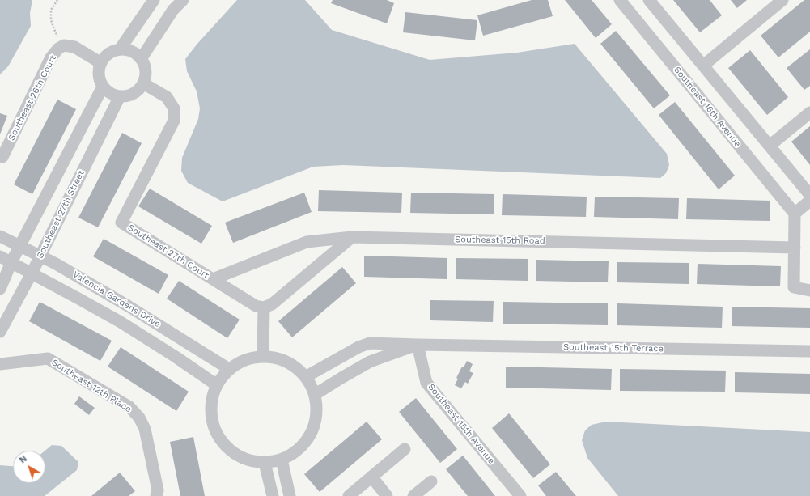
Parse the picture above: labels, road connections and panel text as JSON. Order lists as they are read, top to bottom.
{
  "streets": {
    "street": [
      "Southeast 26th Court",
      "Southeast 16th Avenue",
      "Southeast 27th Street",
      "Southeast 15th Road",
      "Southeast 27th Court",
      "Valencia Gardens Drive",
      "Southeast 15th Terrace",
      "Southeast 12th Place",
      "Southeast 15th Avenue"
    ]
  },
  "crossings": [
    ["Southeast 26th Court", "Southeast 27th Street"],
    ["Southeast 26th Court", "Southeast 27th Court"],
    ["Southeast 27th Street", "Southeast 27th Court"],
    ["Southeast 27th Street", "Valencia Gardens Drive"],
    ["Southeast 15th Road", "Southeast 27th Court"],
    ["Valencia Gardens Drive", "Southeast 15th Terrace"],
    ["Southeast 15th Terrace", "Southeast 15th Avenue"]
  ],
  "north": "top left"
}
